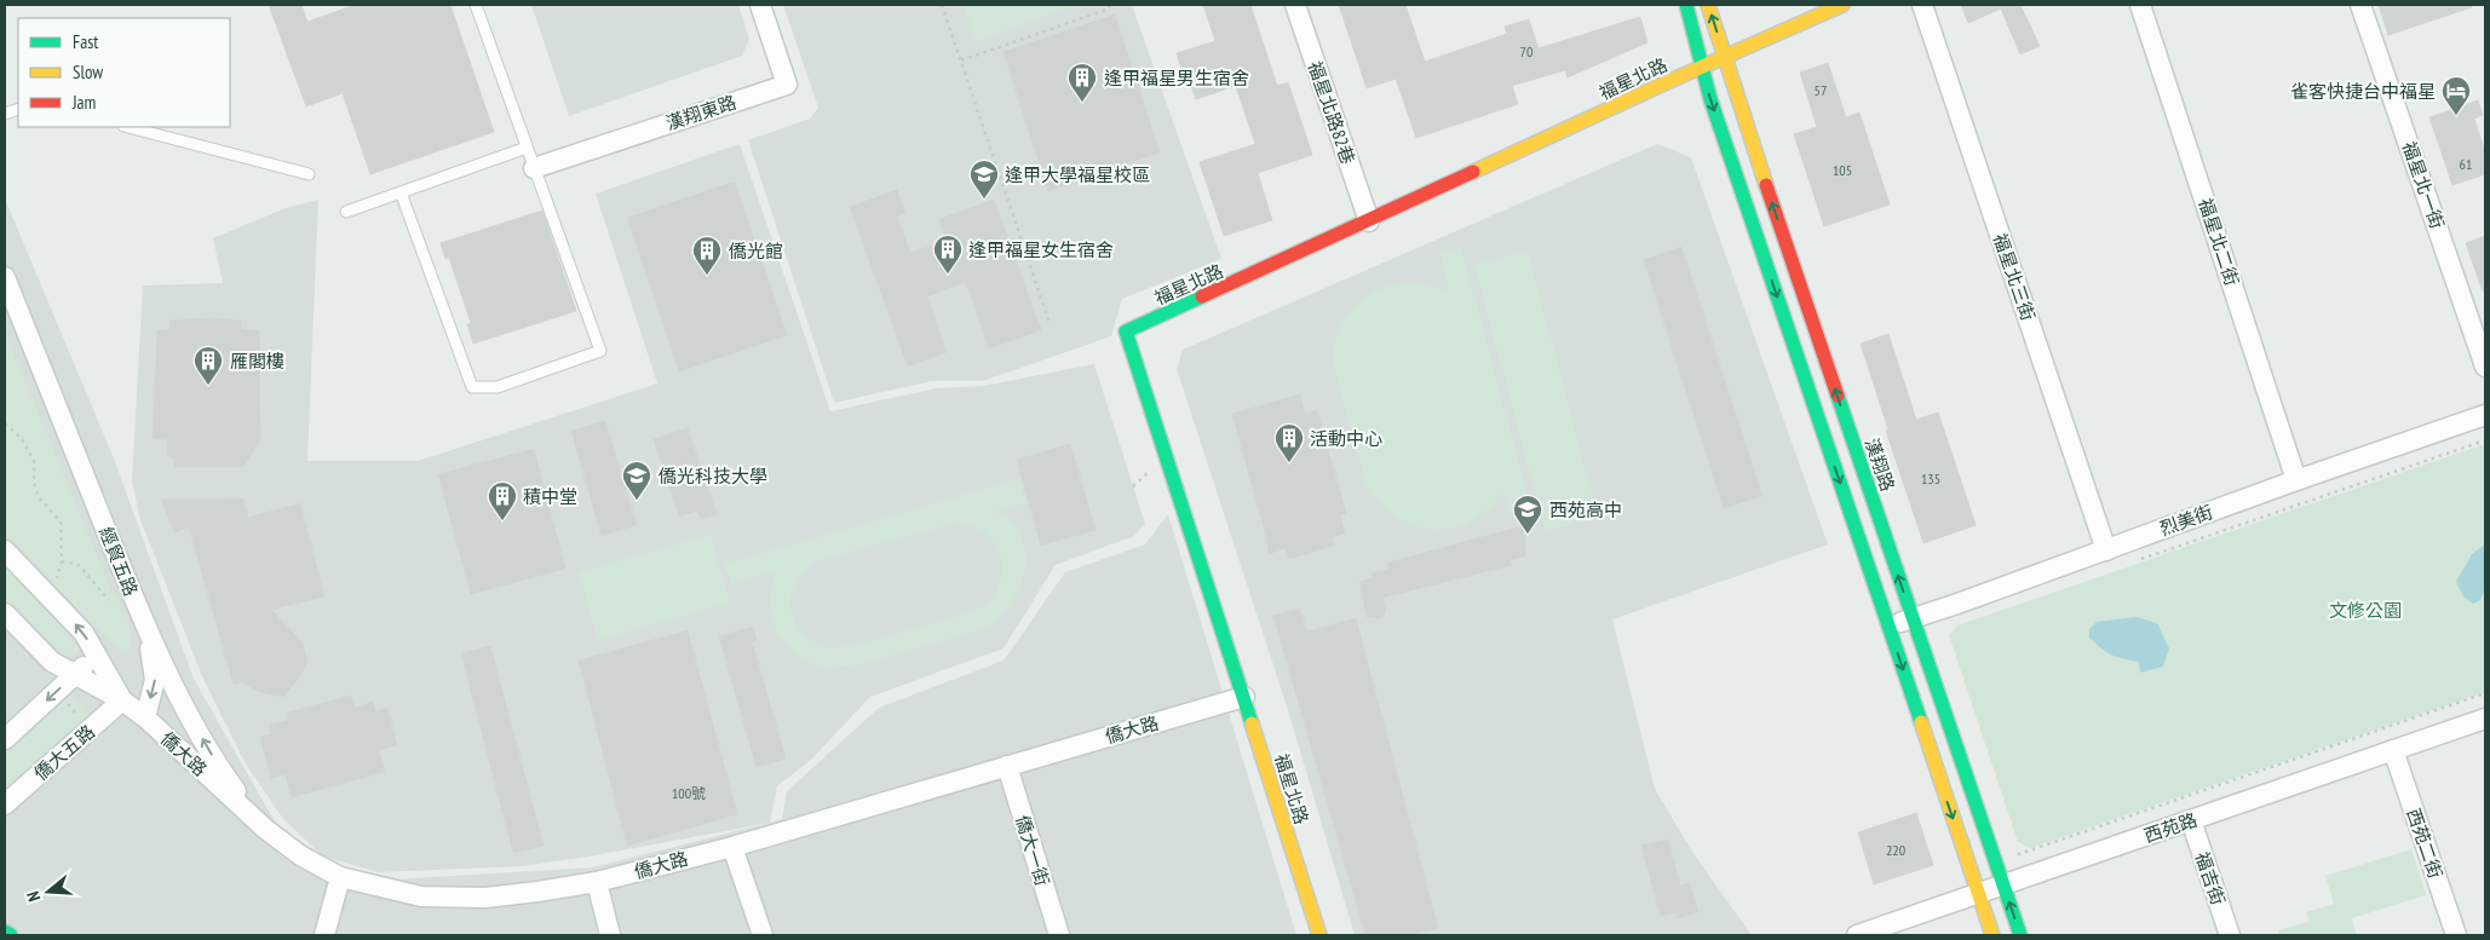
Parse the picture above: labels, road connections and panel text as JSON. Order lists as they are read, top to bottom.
{
  "streets": {
    "street": [
      "福星北路",
      "漢翔東路",
      "福星北路82巷",
      "福星北一街",
      "福星北二街",
      "福星北三街",
      "漢翔路",
      "烈美街",
      "經貿五路",
      "僑大路",
      "僑大五路",
      "西苑路",
      "西苑二街",
      "僑大一街",
      "福吉街"
    ]
  },
  "crossings": [
    ["福星北路", "福星北路82巷"],
    ["福星北路", "漢翔路"],
    ["福星北路", "僑大路"],
    ["福星北二街", "烈美街"],
    ["福星北三街", "烈美街"],
    ["漢翔路", "烈美街"],
    ["漢翔路", "西苑路"],
    ["經貿五路", "僑大路"],
    ["僑大路", "僑大五路"],
    ["僑大路", "僑大一街"],
    ["西苑路", "西苑二街"],
    ["西苑路", "福吉街"]
  ],
  "one_way": ["經貿五路"],
  "parks": ["文修公園"],
  "places": {
    "building": [
      "逢甲福星男生宿舍",
      "逢甲福星女生宿舍",
      "僑光館",
      "雁閣樓",
      "活動中心",
      "積中堂"
    ],
    "hotel": ["雀客快捷台中福星"],
    "school or university": ["逢甲大學福星校區", "僑光科技大學", "西苑高中"]
  },
  "house_numbers": [
    "70",
    "57",
    "61",
    "105",
    "135",
    "100號",
    "220"
  ],
  "legend": ["Fast", "Slow", "Jam"],
  "north": "left"
}
